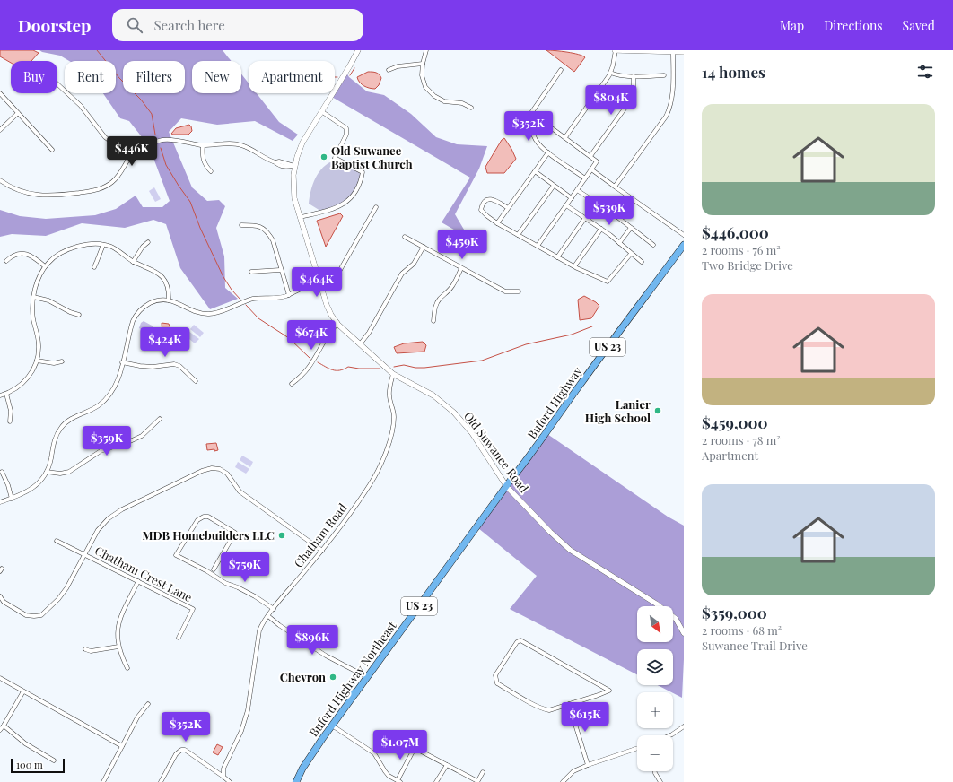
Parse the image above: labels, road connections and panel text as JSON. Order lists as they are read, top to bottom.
{
  "streets": {
    "main road": ["US 23", "Buford Highway", "Buford Highway Northeast"],
    "street": ["Old Suwanee Road", "Chatham Road", "Chatham Crest Lane"]
  },
  "crossings": [
    ["Buford Highway", "Old Suwanee Road"],
    ["Buford Highway", "Buford Highway Northeast"],
    ["Old Suwanee Road", "Chatham Road"],
    ["Old Suwanee Road", "Buford Highway Northeast"]
  ],
  "places": [
    "Old Suwanee Baptist Church",
    "Lanier High School",
    "MDB Homebuilders LLC",
    "Chevron"
  ],
  "scale_bar": "100 m",
  "north": "bottom right",
  "page": {
    "header": "Doorstep",
    "search": "Search here",
    "nav": ["Map", "Directions", "Saved"],
    "heading": "14 homes",
    "chip": [
      "Buy",
      "Rent",
      "Filters",
      "New",
      "Apartment"
    ],
    "price": [
      "$804K",
      "$352K",
      "$446K",
      "$539K",
      "$459K",
      "$464K",
      "$674K",
      "$424K",
      "$359K",
      "$759K",
      "$896K",
      "$615K",
      "$352K",
      "$1.07M"
    ],
    "list": [
      {
        "name": "$446,000",
        "note": "2 rooms · 76 m² · Two Bridge Drive"
      },
      {
        "name": "$459,000",
        "note": "2 rooms · 78 m² · Apartment"
      },
      {
        "name": "$359,000",
        "note": "2 rooms · 68 m² · Suwanee Trail Drive"
      }
    ],
    "map_buttons": ["+", "−"],
    "scale": "100 m"
  }
}
